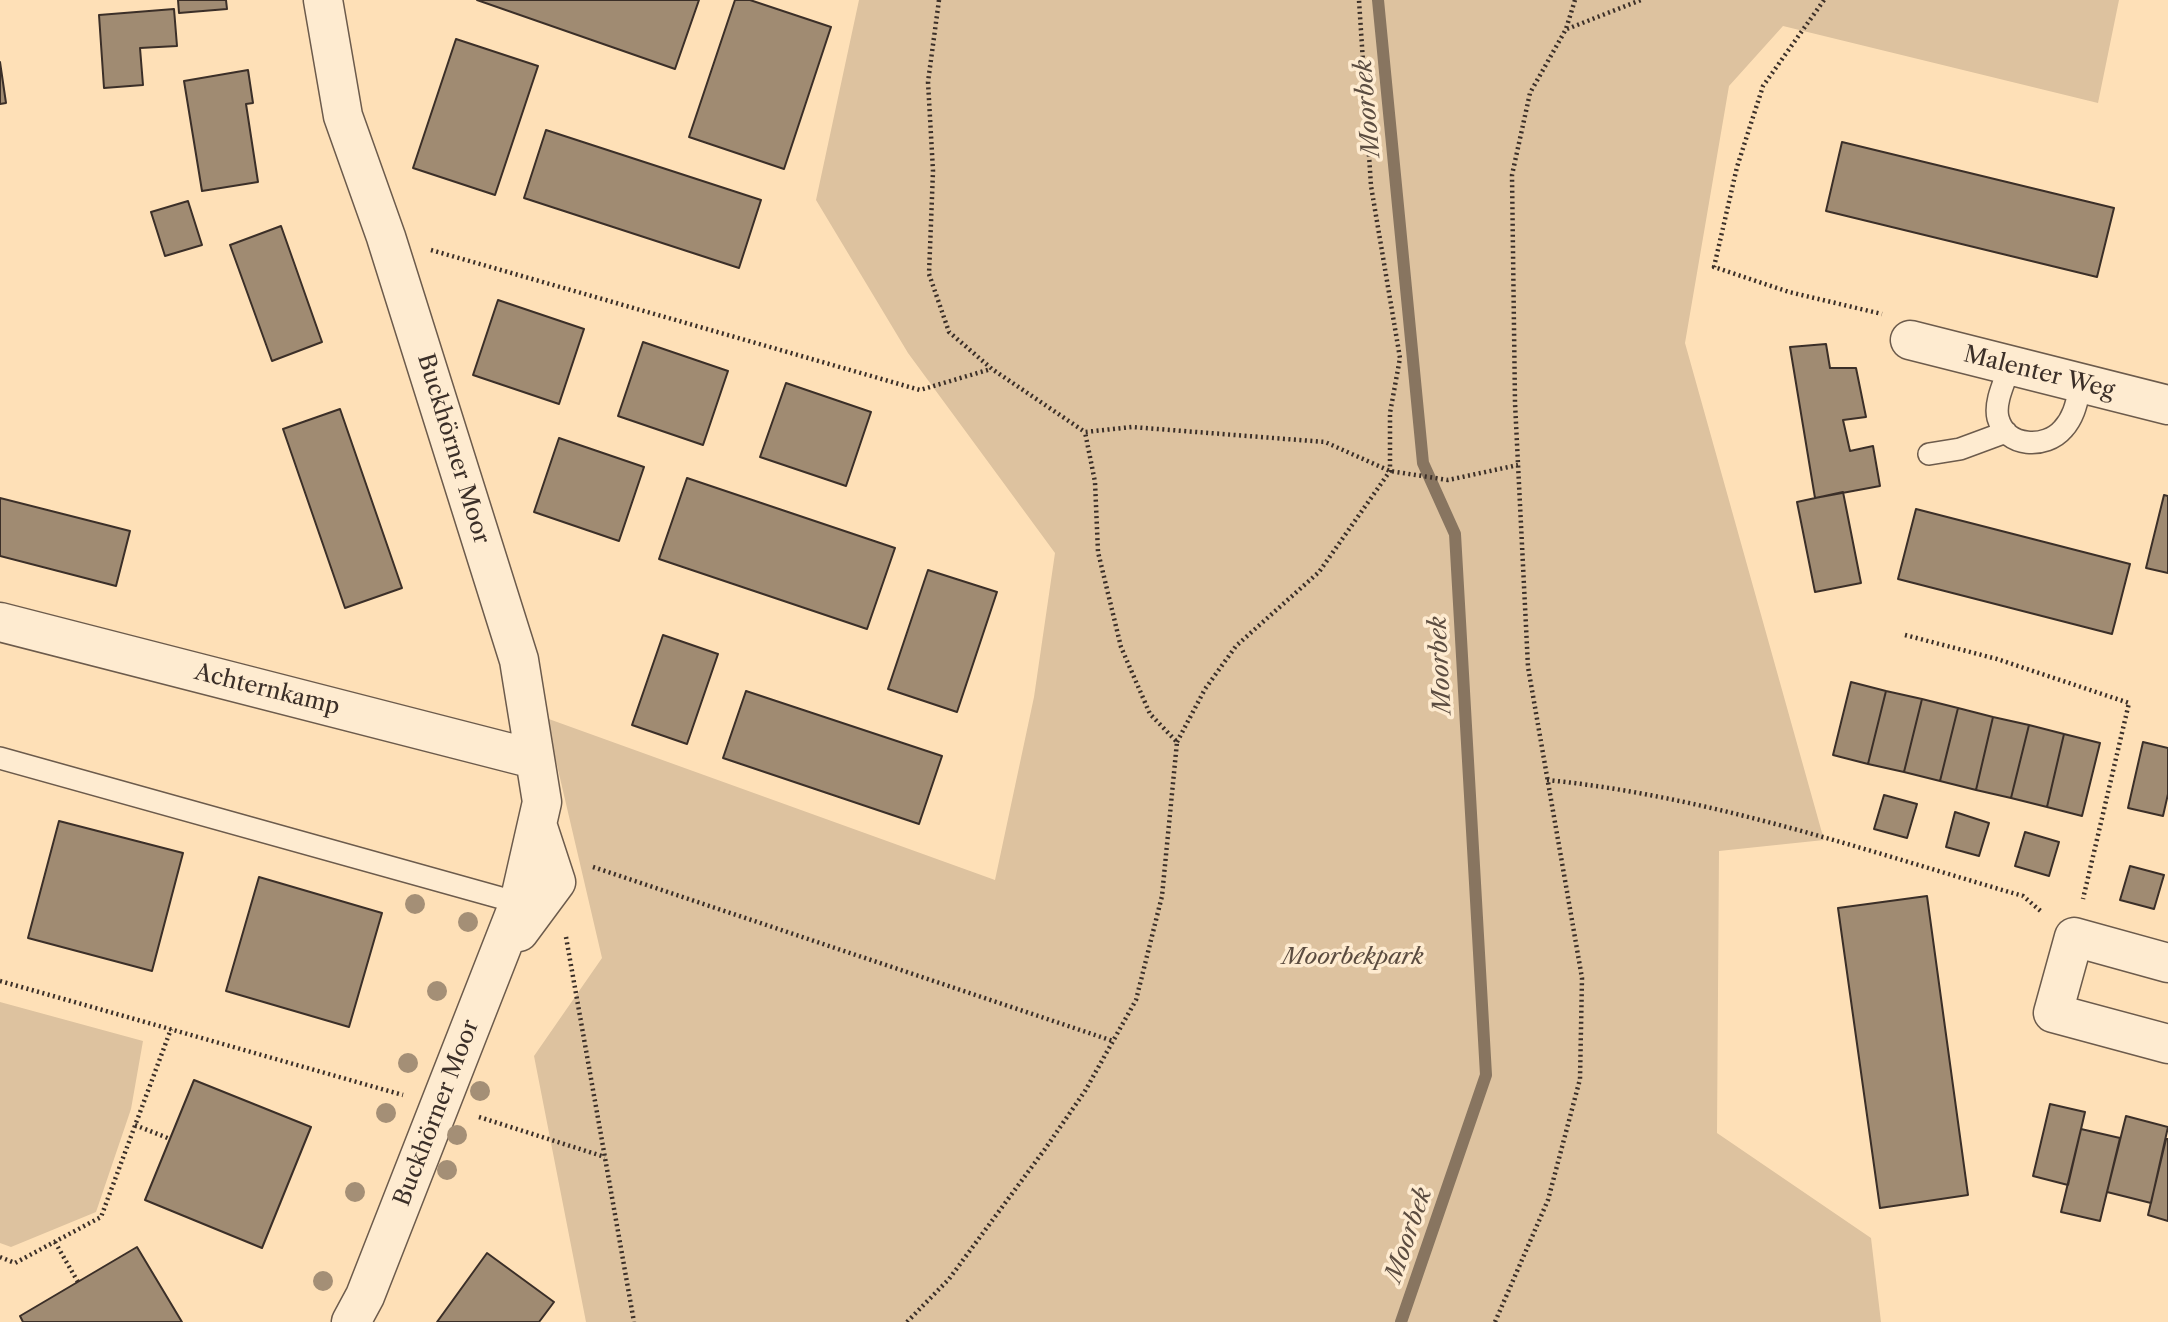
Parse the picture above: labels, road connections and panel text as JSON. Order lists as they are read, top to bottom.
{
  "streets": {
    "street": ["Malenter Weg", "Buckhörner Moor", "Achternkamp"]
  },
  "crossings": [
    ["Buckhörner Moor", "Achternkamp"]
  ],
  "water": ["Moorbek"],
  "parks": ["Moorbekpark"]
}
